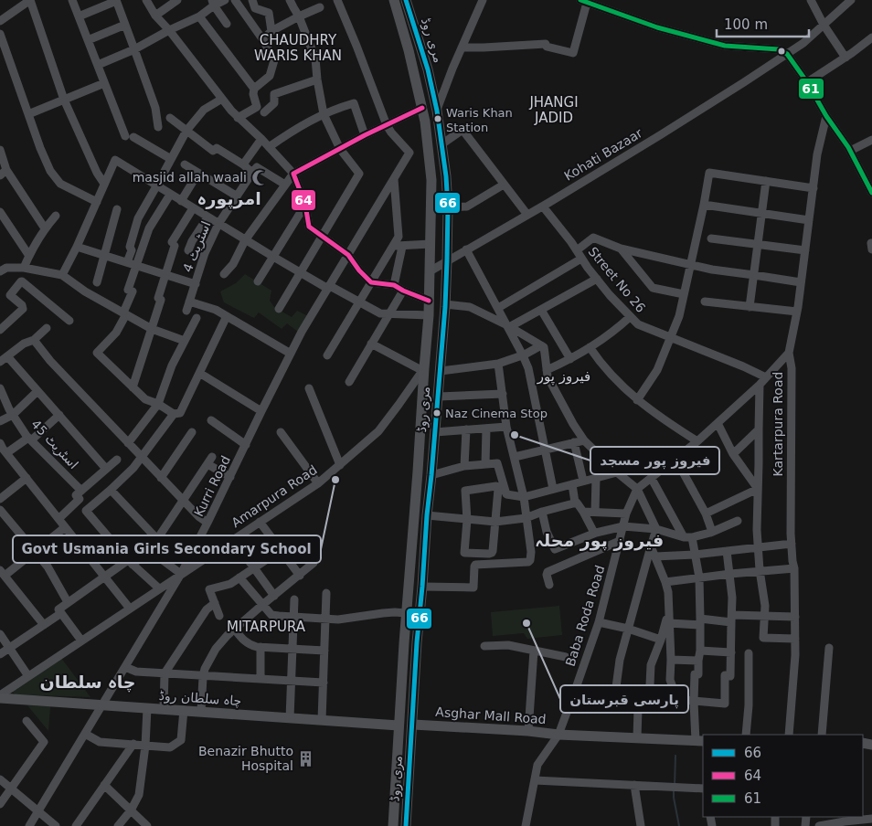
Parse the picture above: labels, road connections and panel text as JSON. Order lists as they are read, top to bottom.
{
  "streets": {
    "main road": ["مری روڈ", "چاہ سلطان روڈ", "Asghar Mall Road"],
    "street": [
      "Kohati Bazaar",
      "اسٹریٹ 4",
      "Street No 26",
      "Kartarpura Road",
      "اسٹریٹ 45",
      "Kurri Road",
      "Amarpura Road",
      "Baba Roda Road"
    ]
  },
  "crossings": [
    ["مری روڈ", "Kohati Bazaar"],
    ["مری روڈ", "Amarpura Road"],
    ["مری روڈ", "چاہ سلطان روڈ"],
    ["مری روڈ", "Asghar Mall Road"],
    ["Kohati Bazaar", "Street No 26"],
    ["Kurri Road", "Amarpura Road"],
    ["Kurri Road", "چاہ سلطان روڈ"],
    ["Amarpura Road", "چاہ سلطان روڈ"],
    ["Baba Roda Road", "Asghar Mall Road"]
  ],
  "districts": [
    "CHAUDHRY WARIS KHAN",
    "JHANGI JADID",
    "امرپورہ",
    "فیروز پور",
    "فیروز پور محلہ",
    "MITARPURA",
    "چاہ سلطان"
  ],
  "places": {
    "other": [
      "Waris Khan Station",
      "Naz Cinema Stop",
      "فیروز پور مسجد",
      "Govt Usmania Girls Secondary School",
      "پارسی قبرستان"
    ],
    "mosque": ["masjid allah waali"],
    "building": ["Benazir Bhutto Hospital"]
  },
  "lines": ["transit line 66", "transit line 61", "transit line 64"],
  "legend": ["66", "64", "61"],
  "scale_bar": "100 m"
}
